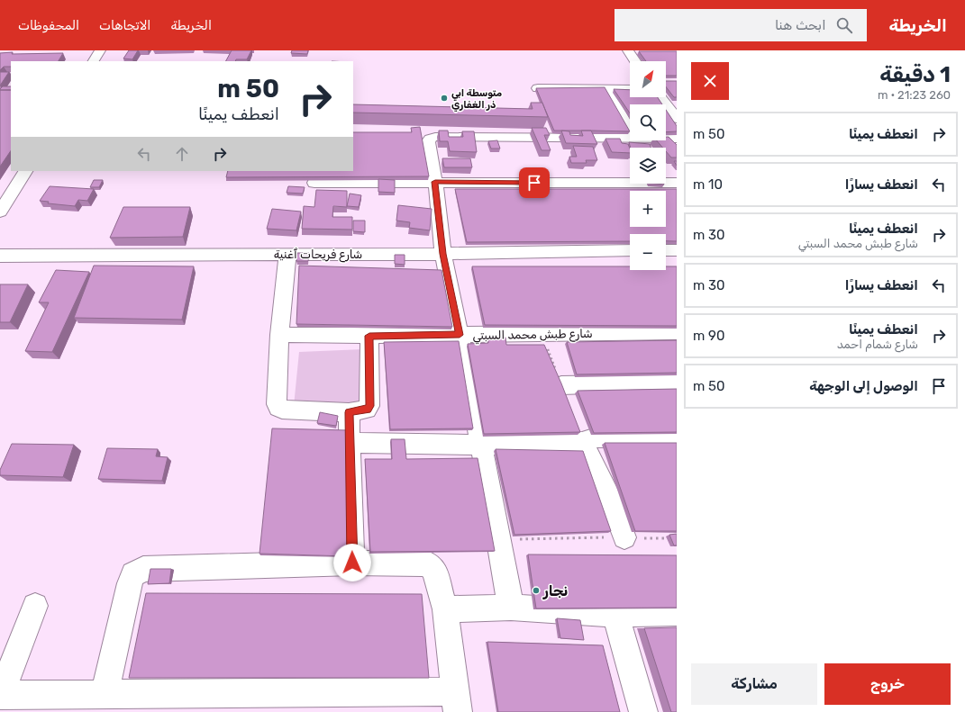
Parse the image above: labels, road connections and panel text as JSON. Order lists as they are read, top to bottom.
{
  "streets": {
    "street": ["شارع فريحات ٱغنية", "شارع طبش محمد السبتي"]
  },
  "places": ["متوسطة ابي ذر الغفاري", "نجار"],
  "north": "top right",
  "page": {
    "header": "الخريطة",
    "search": "ابحث هنا",
    "nav": ["الخريطة", "الاتجاهات", "المحفوظات"],
    "heading": ["1 دقيقة", "260 m · 21:23"],
    "map_buttons": ["+", "−"],
    "turn": ["50 m", "انعطف يمينًا"],
    "list": [
      {
        "name": "انعطف يمينًا",
        "value": "50 m"
      },
      {
        "name": "انعطف يسارًا",
        "value": "10 m"
      },
      {
        "name": "انعطف يمينًا",
        "note": "شارع طبش محمد السبتي",
        "value": "30 m"
      },
      {
        "name": "انعطف يسارًا",
        "value": "30 m"
      },
      {
        "name": "انعطف يمينًا",
        "note": "شارع شمام احمد",
        "value": "90 m"
      },
      {
        "name": "الوصول إلى الوجهة",
        "value": "50 m"
      }
    ],
    "buttons": ["خروج", "مشاركة"]
  }
}
